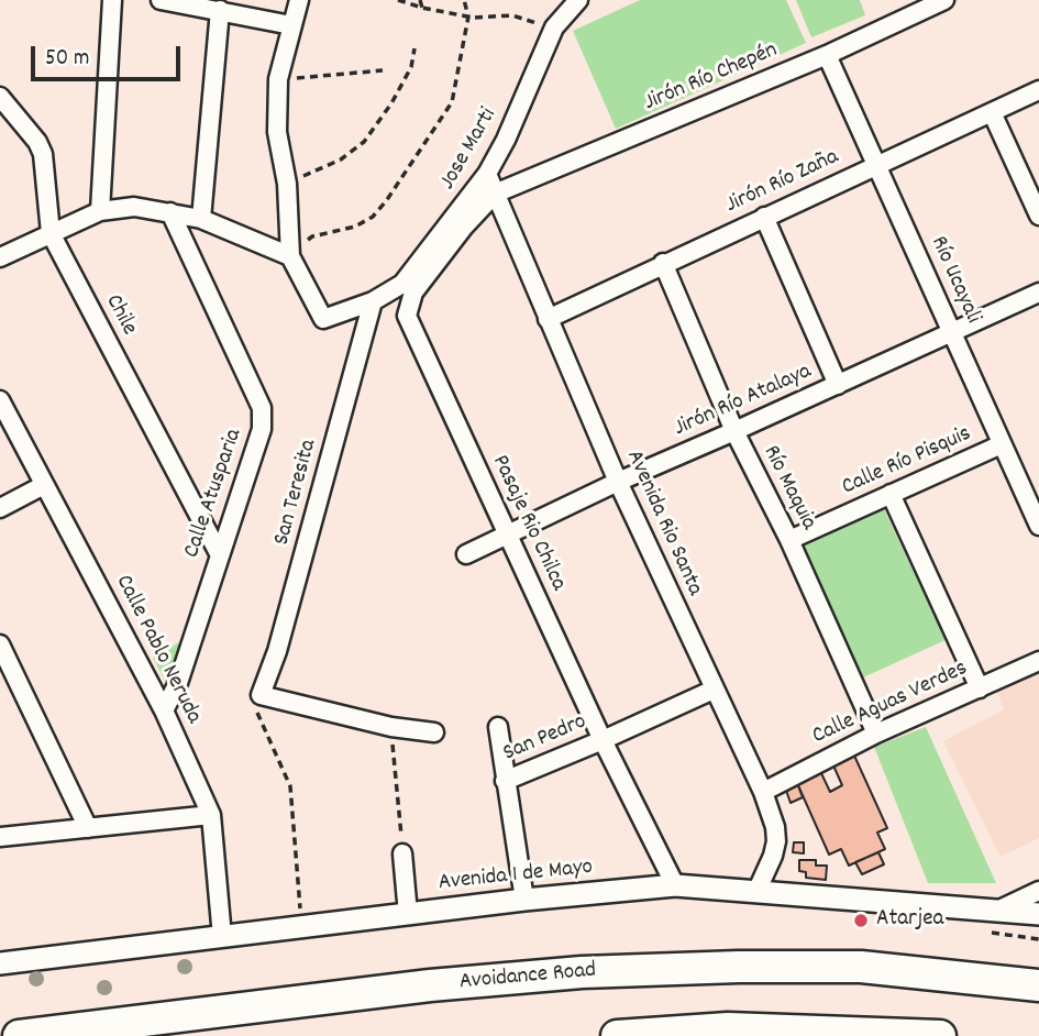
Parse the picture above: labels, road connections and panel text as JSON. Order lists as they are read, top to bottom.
{
  "streets": {
    "highway": ["Avoidance Road"],
    "street": [
      "Jirón Río Chepén",
      "Jose Marti",
      "Jirón Río Zaña",
      "Río Ucayali",
      "Chile",
      "Jirón Río Atalaya",
      "Calle Río Pisquis",
      "Río Maquia",
      "San Teresita",
      "Calle Atusparia",
      "Pasaje Rio Chilca",
      "Avenida Rio Santa",
      "Calle Pablo Neruda",
      "Calle Aguas Verdes",
      "San Pedro",
      "Avenida 1 de Mayo"
    ]
  },
  "crossings": [
    ["Jirón Río Chepén", "Río Ucayali"],
    ["Jirón Río Chepén", "Pasaje Rio Chilca"],
    ["Jirón Río Chepén", "Avenida Rio Santa"],
    ["Jose Marti", "San Teresita"],
    ["Jose Marti", "Avenida Rio Santa"],
    ["Jirón Río Zaña", "Río Ucayali"],
    ["Jirón Río Zaña", "Río Maquia"],
    ["Jirón Río Zaña", "Avenida Rio Santa"],
    ["Río Ucayali", "Jirón Río Atalaya"],
    ["Río Ucayali", "Calle Río Pisquis"],
    ["Chile", "Calle Atusparia"],
    ["Jirón Río Atalaya", "Río Maquia"],
    ["Jirón Río Atalaya", "Pasaje Rio Chilca"],
    ["Jirón Río Atalaya", "Avenida Rio Santa"],
    ["Calle Río Pisquis", "Río Maquia"],
    ["Río Maquia", "Calle Aguas Verdes"],
    ["Calle Atusparia", "Calle Pablo Neruda"],
    ["Pasaje Rio Chilca", "Avenida Rio Santa"],
    ["Pasaje Rio Chilca", "San Pedro"],
    ["Pasaje Rio Chilca", "Avenida 1 de Mayo"],
    ["Avenida Rio Santa", "Calle Aguas Verdes"],
    ["Avenida Rio Santa", "San Pedro"],
    ["Avenida Rio Santa", "Avenida 1 de Mayo"],
    ["Calle Pablo Neruda", "Avenida 1 de Mayo"],
    ["San Pedro", "Avenida 1 de Mayo"]
  ],
  "places": ["Atarjea"],
  "scale_bar": "50 m"
}
